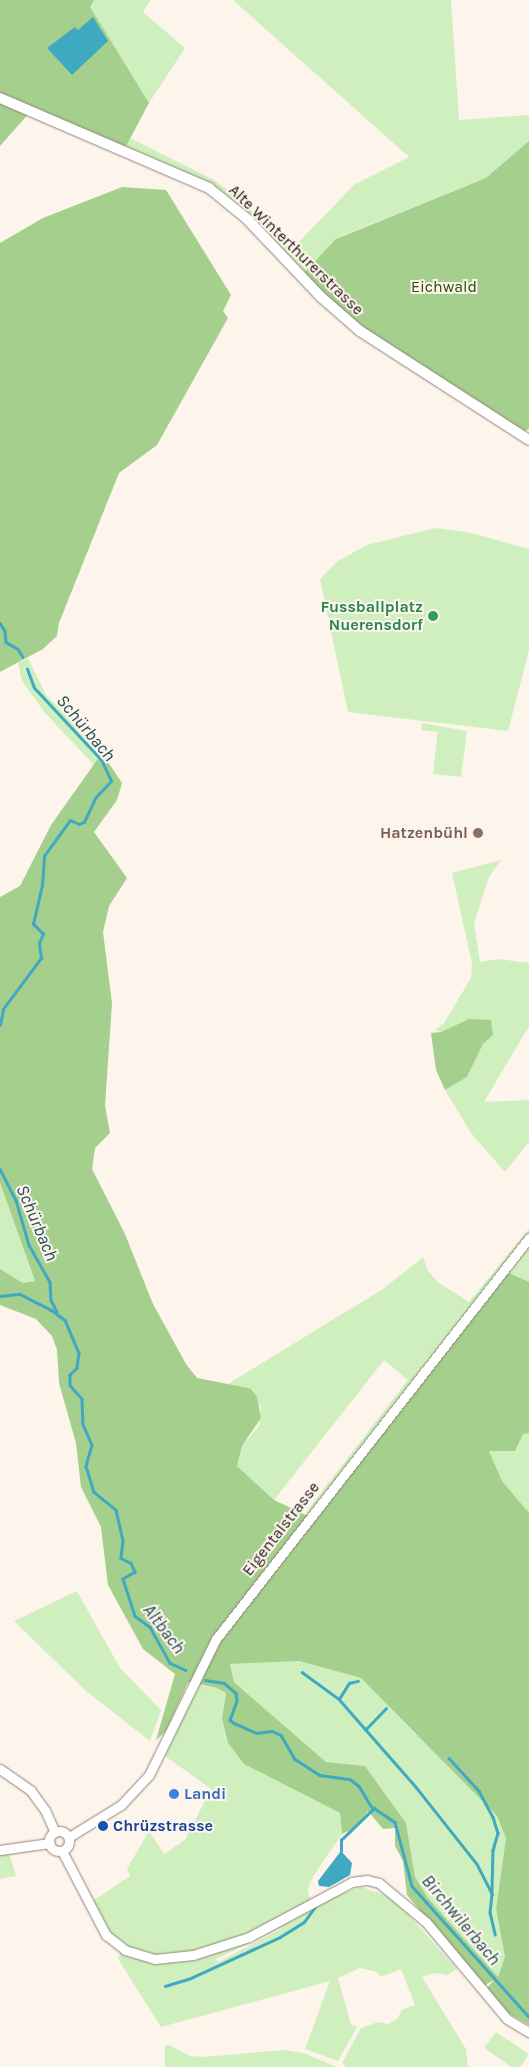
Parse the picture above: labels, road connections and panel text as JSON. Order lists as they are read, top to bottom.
{
  "streets": {
    "main road": ["Alte Winterthurerstrasse"],
    "street": ["Eigentalstrasse"]
  },
  "water": ["Schürbach", "Altbach", "Birchwilerbach"],
  "parks": ["Eichwald"],
  "places": [
    "Fussballplatz Nuerensdorf",
    "Hatzenbühl",
    "Landi",
    "Chrüzstrasse"
  ]
}
